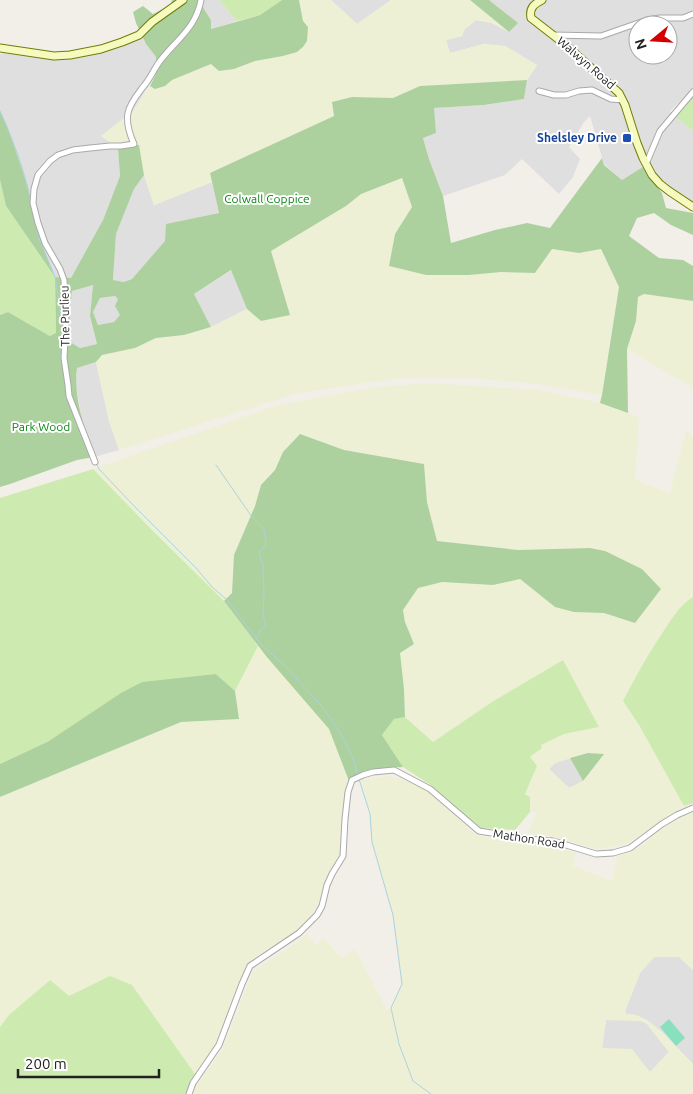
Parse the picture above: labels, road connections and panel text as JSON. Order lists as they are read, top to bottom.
{
  "streets": {
    "main road": ["Walwyn Road"],
    "street": ["The Purlieu", "Mathon Road"]
  },
  "parks": ["Colwall Coppice", "Park Wood"],
  "places": {
    "transit": ["Shelsley Drive"]
  },
  "scale_bar": "200 m",
  "north": "left"
}
